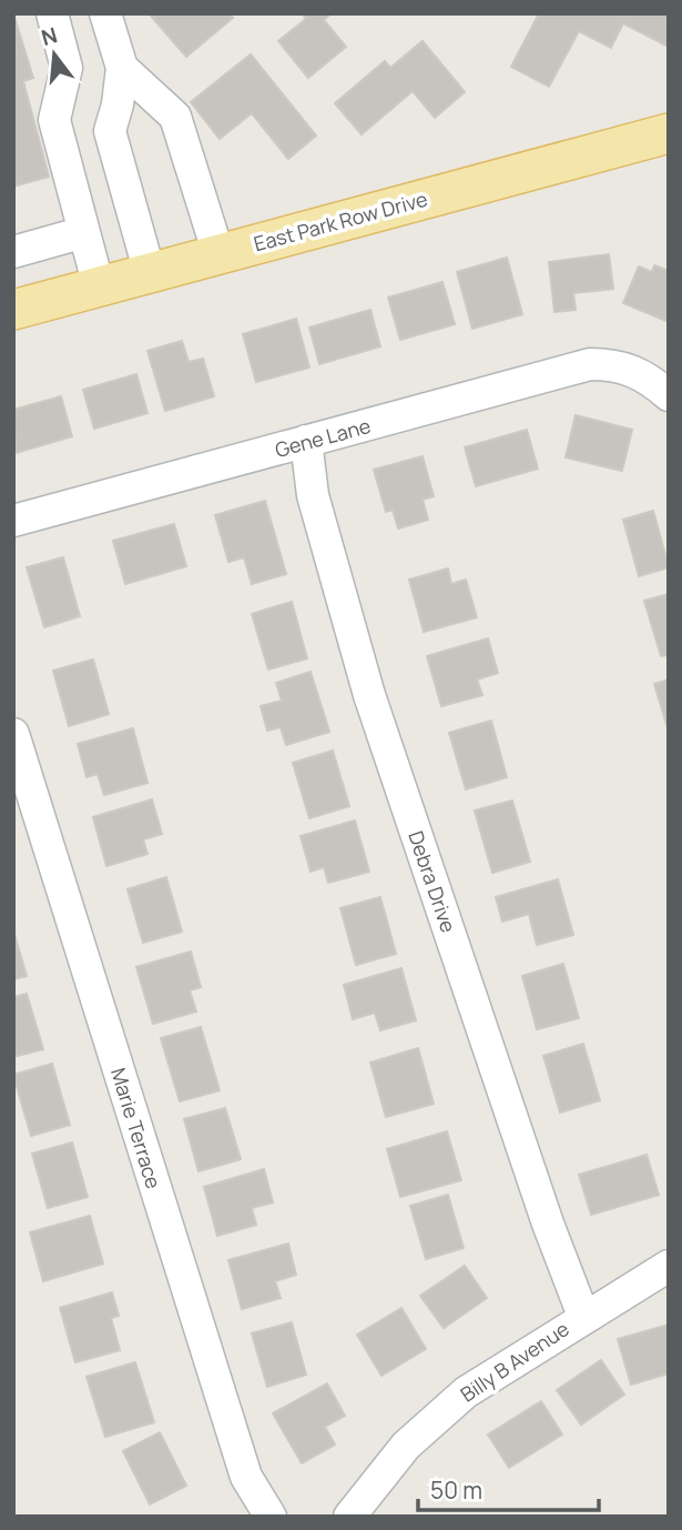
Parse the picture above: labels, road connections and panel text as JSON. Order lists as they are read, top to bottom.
{
  "streets": {
    "main road": ["East Park Row Drive"],
    "street": [
      "Gene Lane",
      "Debra Drive",
      "Marie Terrace",
      "Billy B Avenue"
    ]
  },
  "crossings": [
    ["Gene Lane", "Debra Drive"],
    ["Debra Drive", "Billy B Avenue"]
  ],
  "scale_bar": "50 m",
  "north": "top"
}
